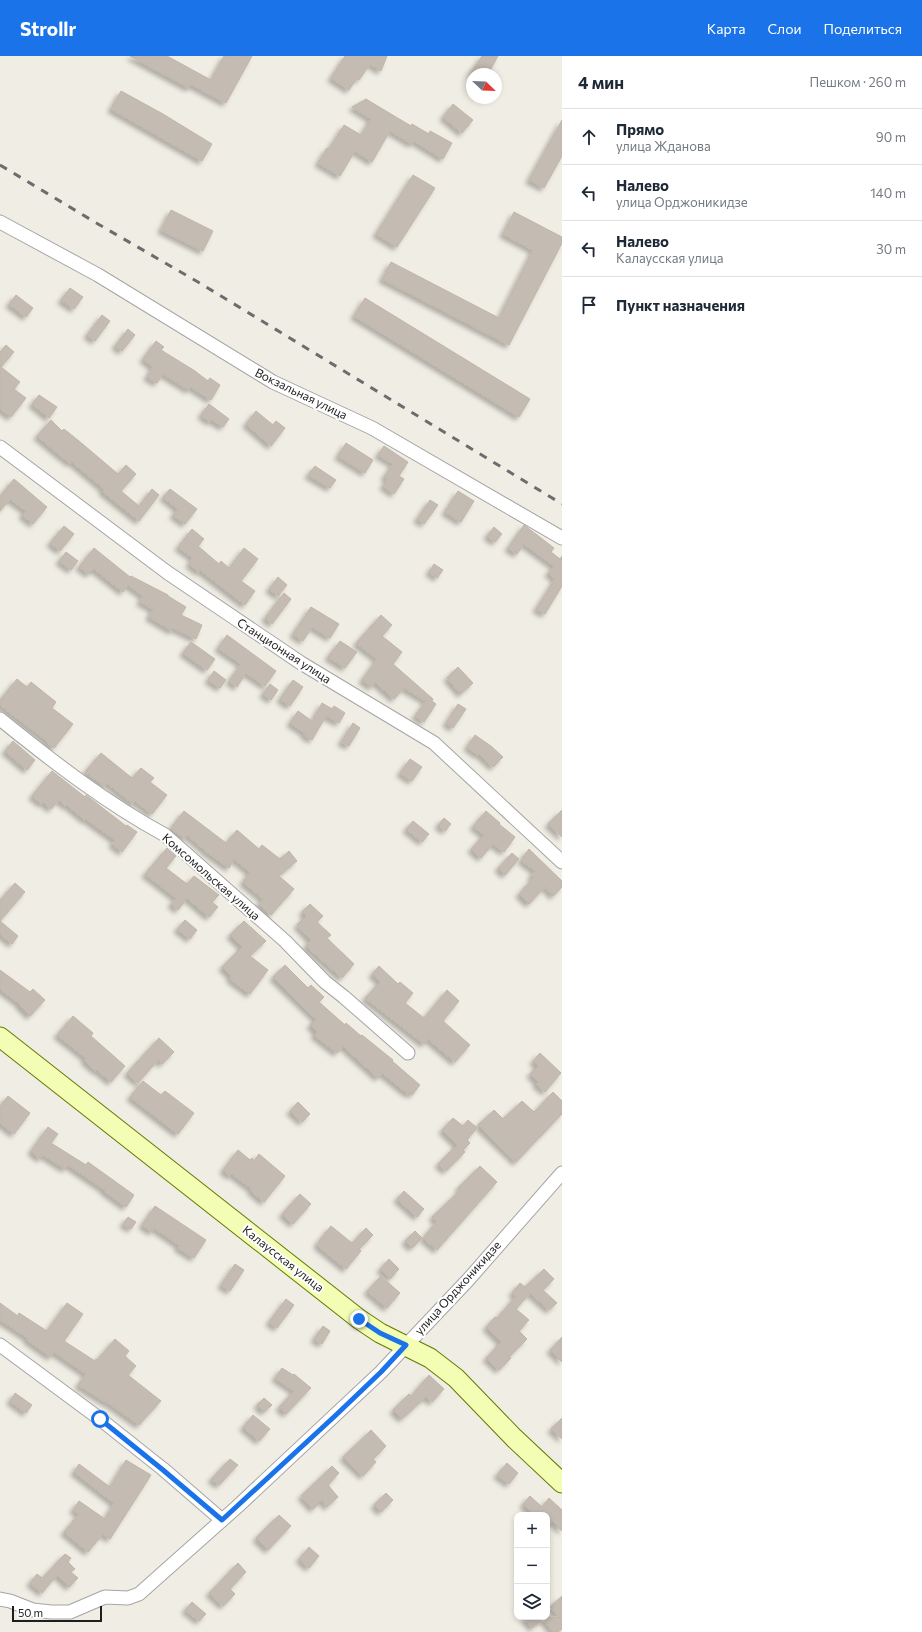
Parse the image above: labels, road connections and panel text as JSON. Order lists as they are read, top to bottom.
{
  "streets": {
    "street": [
      "Вокзальная улица",
      "Станционная улица",
      "Комсомольская улица",
      "Калаусская улица",
      "улица Орджоникидзе"
    ]
  },
  "crossings": [
    ["Калаусская улица", "улица Орджоникидзе"]
  ],
  "scale_bar": "50 m",
  "north": "bottom right",
  "page": {
    "header": "Strollr",
    "nav": ["Карта", "Слои", "Поделиться"],
    "heading": ["4 мин", "Пешком · 260 m"],
    "list": [
      ["Прямо", "улица Жданова", "90 m"],
      ["Налево", "улица Орджоникидзе", "140 m"],
      ["Налево", "Калаусская улица", "30 m"],
      "Пункт назначения"
    ],
    "map_buttons": ["+", "−"],
    "scale": "50 m"
  }
}
